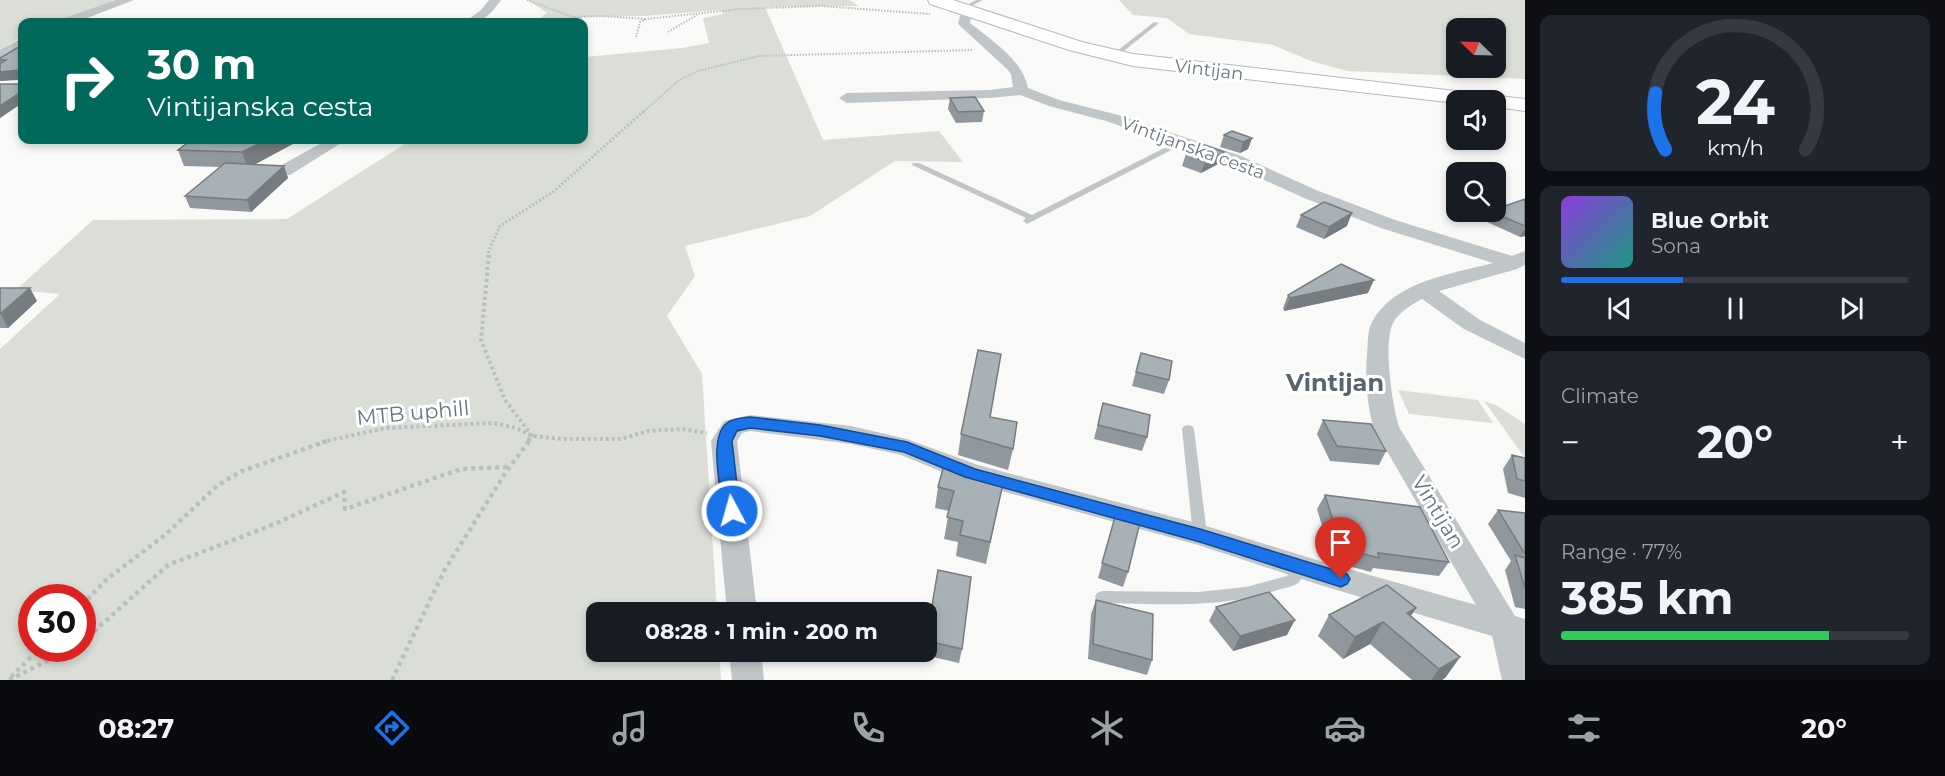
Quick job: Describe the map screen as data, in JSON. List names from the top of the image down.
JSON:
{
  "streets": {
    "main road": ["Vintijan"],
    "street": ["Vintijanska cesta"],
    "path": ["MTB uphill"]
  },
  "crossings": [
    ["Vintijan", "Vintijanska cesta"]
  ],
  "districts": ["Vintijan"],
  "north": "top left",
  "page": {
    "turn": ["30 m", "Vintijanska cesta"],
    "song": ["Blue Orbit", "Sona"],
    "tile": [
      "Climate",
      ["Range · 77%", "385 km"]
    ],
    "heat": ["−", "20°", "+"],
    "limit": "30",
    "trip": "08:28 · 1 min · 200 m",
    "tabs": ["08:27", "20°"],
    "gauge": ["24", "km/h"]
  }
}
